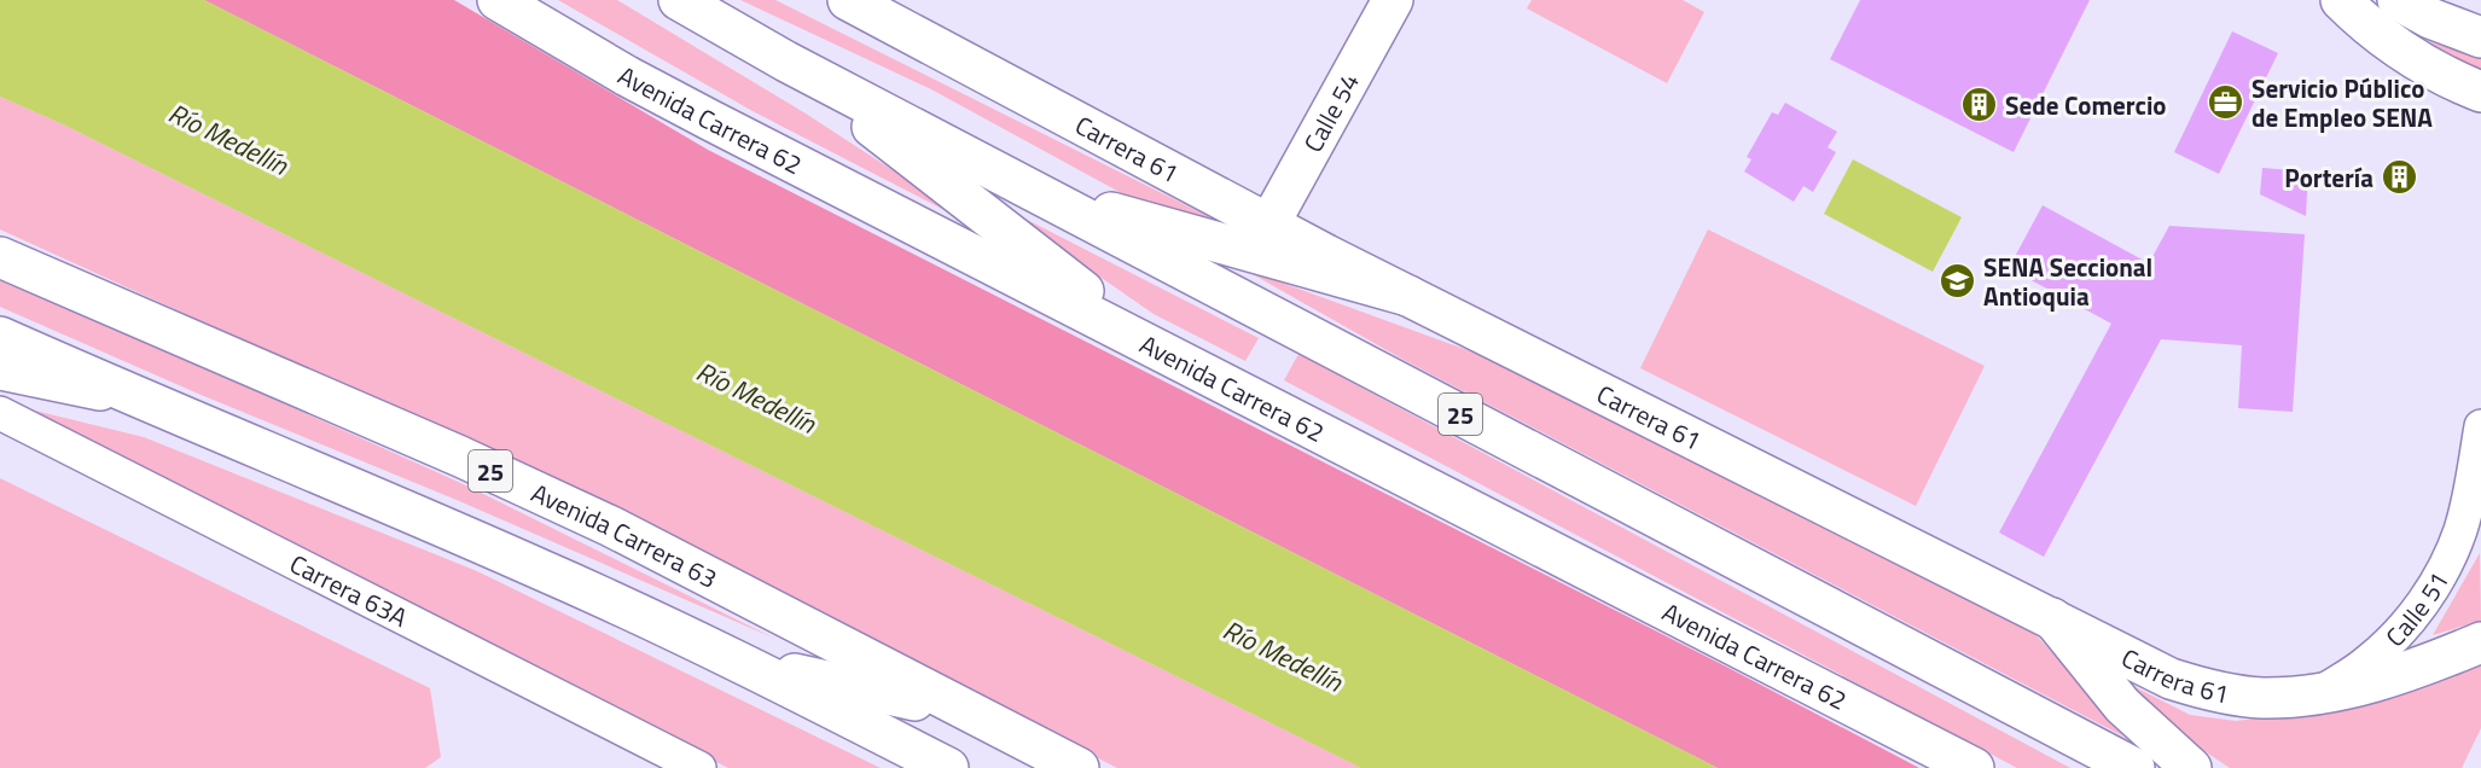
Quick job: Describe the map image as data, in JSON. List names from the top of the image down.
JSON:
{
  "streets": {
    "main road": [
      "Calle 54",
      "Avenida Carrera 62",
      "Carrera 61",
      "25",
      "Avenida Carrera 63"
    ],
    "street": ["Carrera 63A", "Calle 51"]
  },
  "crossings": [
    ["Calle 54", "Carrera 61"],
    ["Carrera 61", "Calle 51"]
  ],
  "water": ["Río Medellín"],
  "places": {
    "office": ["Servicio Público de Empleo SENA"],
    "building": ["Sede Comercio", "Portería"],
    "school or university": ["SENA Seccional Antioquia"]
  }
}
